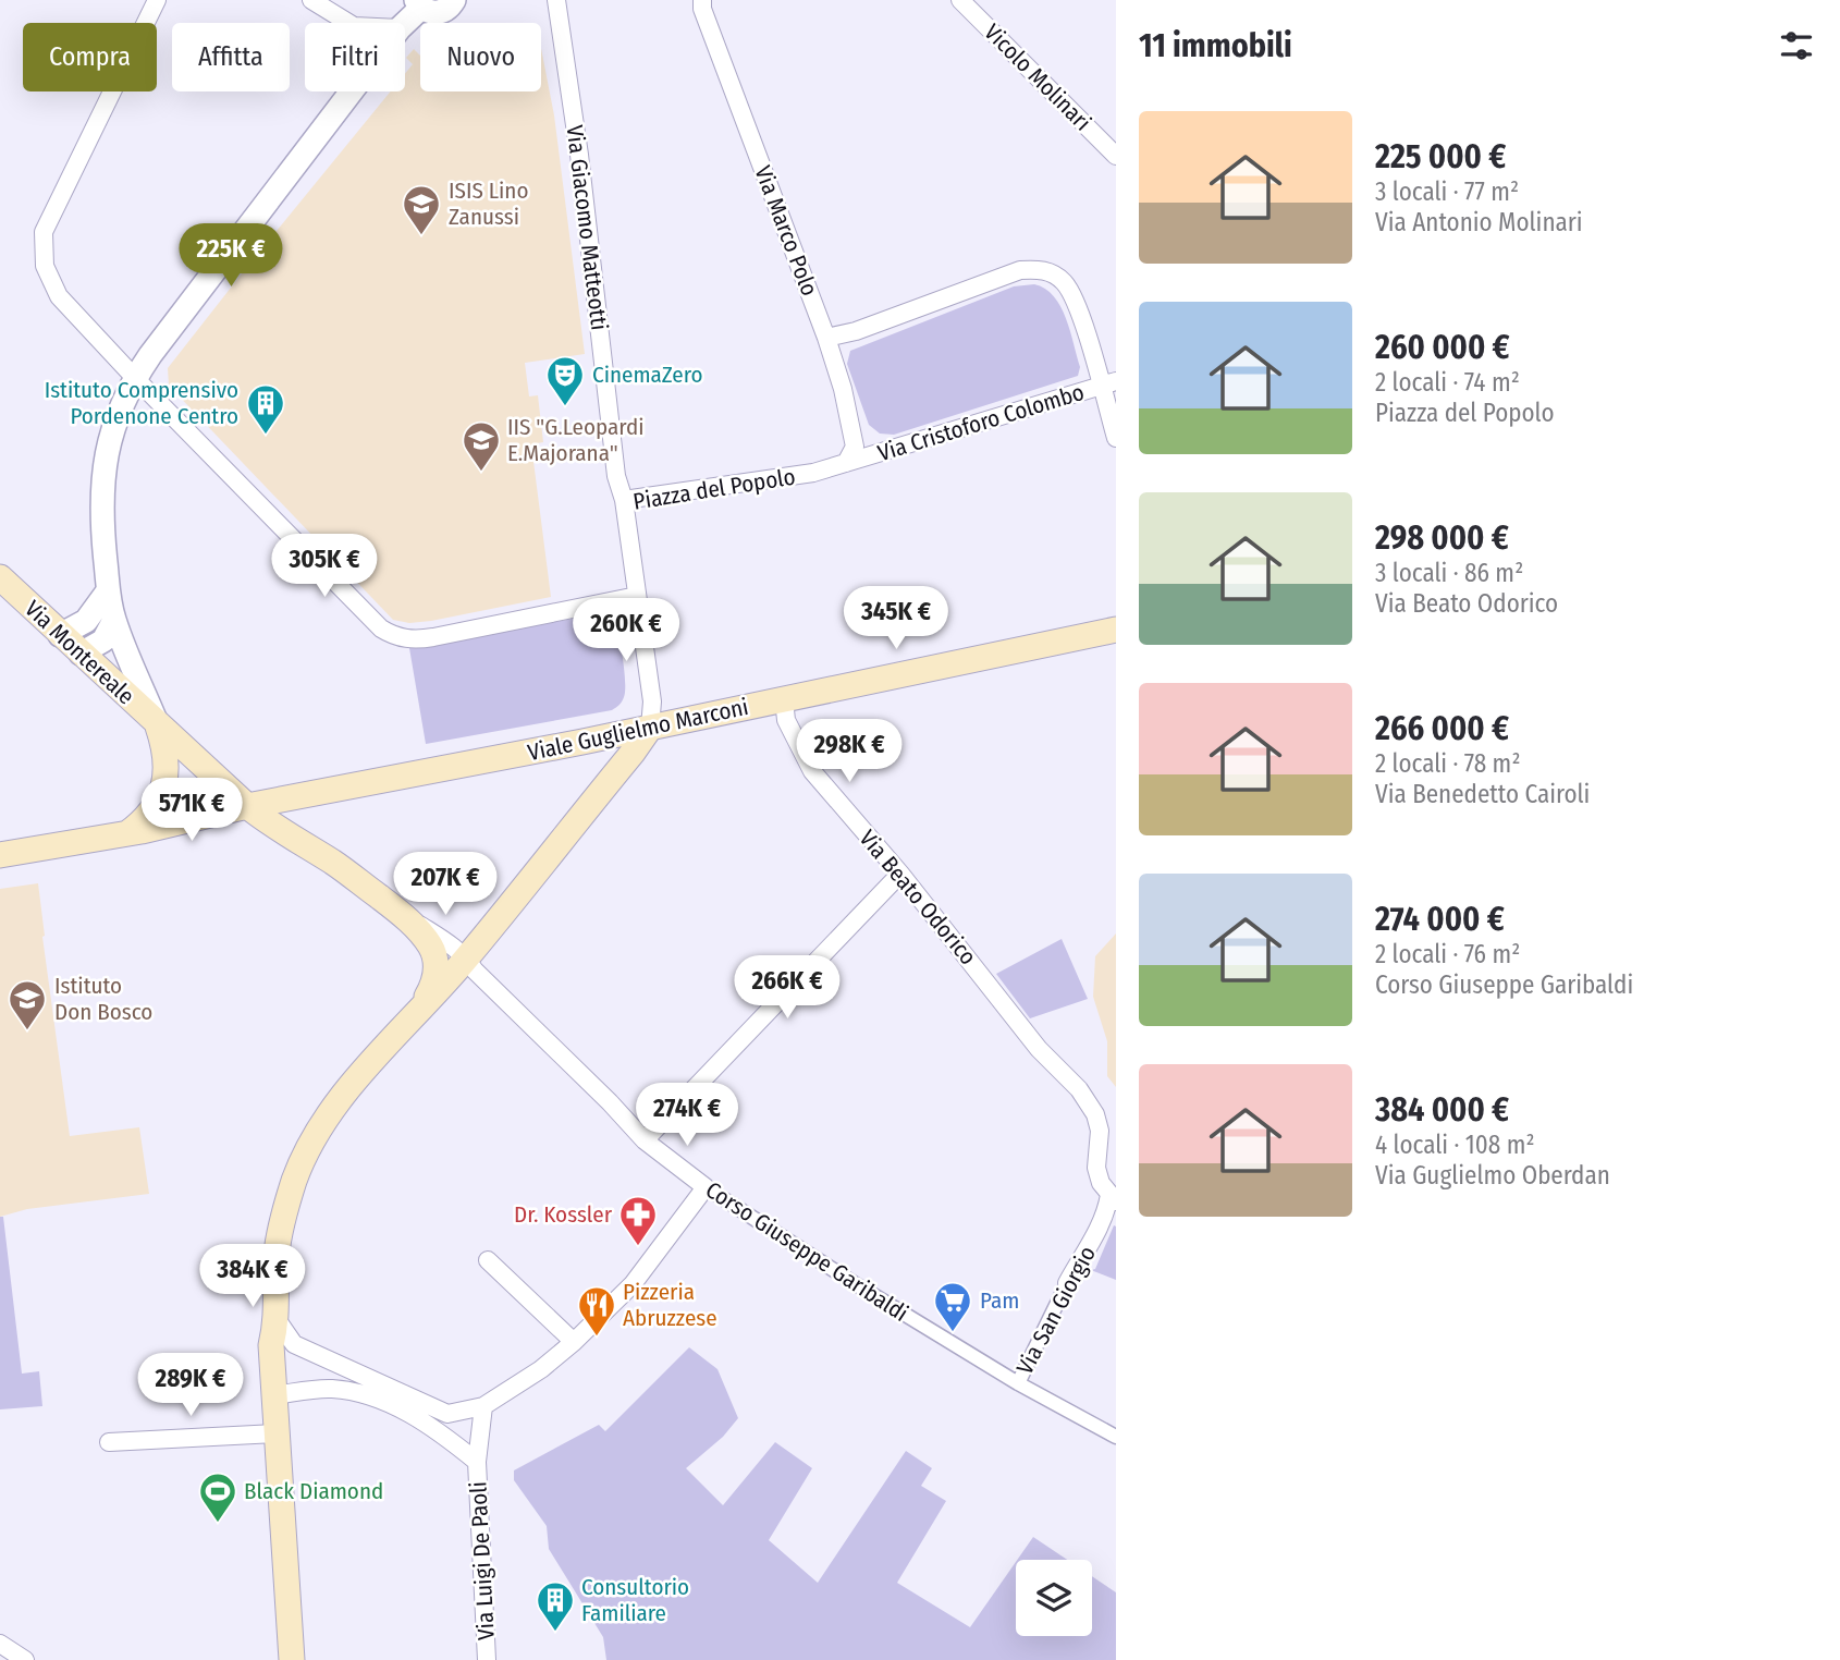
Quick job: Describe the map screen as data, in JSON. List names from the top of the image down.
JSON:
{
  "streets": {
    "main road": ["Via Montereale", "Viale Guglielmo Marconi"],
    "street": [
      "Vicolo Molinari",
      "Via Giacomo Matteotti",
      "Via Marco Polo",
      "Via Cristoforo Colombo",
      "Piazza del Popolo",
      "Via Beato Odorico",
      "Corso Giuseppe Garibaldi",
      "Via San Giorgio",
      "Via Luigi De Paoli"
    ]
  },
  "crossings": [
    ["Via Giacomo Matteotti", "Piazza del Popolo"],
    ["Via Marco Polo", "Via Cristoforo Colombo"],
    ["Via Marco Polo", "Piazza del Popolo"],
    ["Via Cristoforo Colombo", "Piazza del Popolo"],
    ["Piazza del Popolo", "Viale Guglielmo Marconi"],
    ["Via Montereale", "Viale Guglielmo Marconi"],
    ["Via Montereale", "Corso Giuseppe Garibaldi"],
    ["Viale Guglielmo Marconi", "Via Beato Odorico"],
    ["Via Beato Odorico", "Via San Giorgio"],
    ["Corso Giuseppe Garibaldi", "Via San Giorgio"]
  ],
  "places": {
    "school or university": ["ISIS Lino Zanussi", "IIS \"G.Leopardi E.Majorana\"", "Istituto Don Bosco"],
    "theatre": ["CinemaZero"],
    "building": ["Istituto Comprensivo Pordenone Centro", "Consultorio Familiare"],
    "pharmacy": ["Dr. Kossler"],
    "supermarket": ["Pam"],
    "restaurant": ["Pizzeria Abruzzese"],
    "sports": ["Black Diamond"]
  },
  "page": {
    "heading": "11 immobili",
    "chip": [
      "Compra",
      "Affitta",
      "Filtri",
      "Nuovo"
    ],
    "list": [
      {
        "name": "225 000 €",
        "note": "3 locali · 77 m² · Via Antonio Molinari"
      },
      {
        "name": "260 000 €",
        "note": "2 locali · 74 m² · Piazza del Popolo"
      },
      {
        "name": "298 000 €",
        "note": "3 locali · 86 m² · Via Beato Odorico"
      },
      {
        "name": "266 000 €",
        "note": "2 locali · 78 m² · Via Benedetto Cairoli"
      },
      {
        "name": "274 000 €",
        "note": "2 locali · 76 m² · Corso Giuseppe Garibaldi"
      },
      {
        "name": "384 000 €",
        "note": "4 locali · 108 m² · Via Guglielmo Oberdan"
      }
    ],
    "price": [
      "225K €",
      "305K €",
      "345K €",
      "260K €",
      "298K €",
      "571K €",
      "207K €",
      "266K €",
      "274K €",
      "384K €",
      "289K €"
    ]
  }
}
